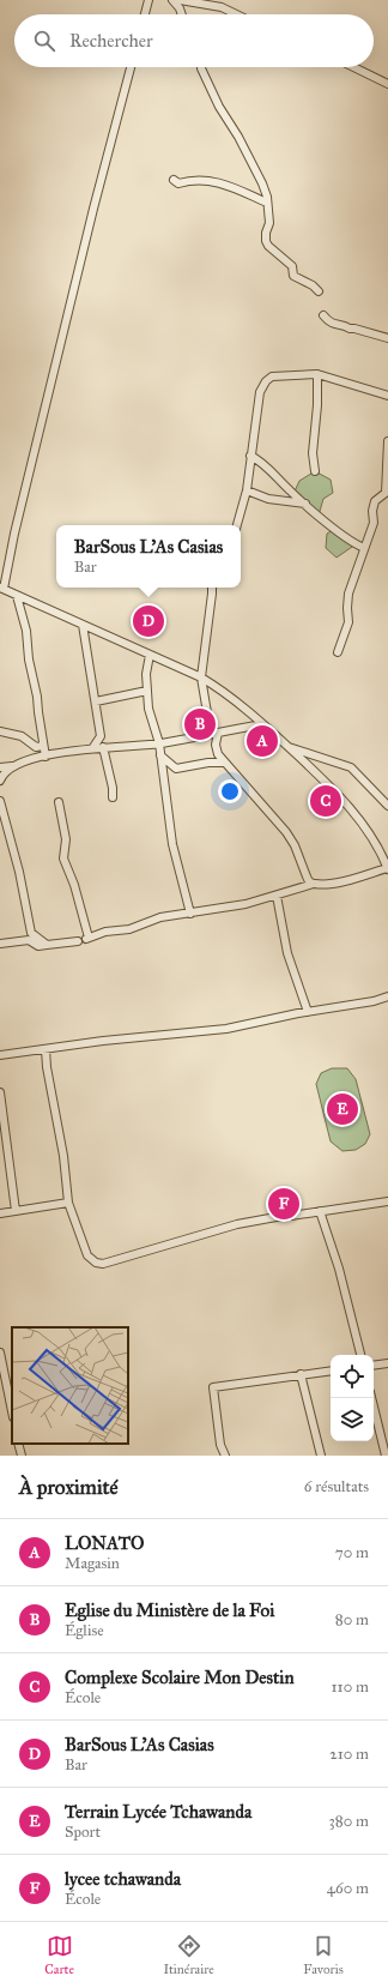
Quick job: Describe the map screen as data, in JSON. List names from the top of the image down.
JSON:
{
  "page": {
    "search": "Rechercher",
    "popup": ["BarSous L'As Casias", "Bar"],
    "pins": [
      "D",
      "B",
      "A",
      "C",
      "E",
      "F"
    ],
    "heading": ["À proximité", "6 résultats"],
    "list": [
      {
        "mark": "A",
        "name": "LONATO",
        "note": "Magasin",
        "value": "70 m"
      },
      {
        "mark": "B",
        "name": "Eglise du Ministère de la Foi",
        "note": "Église",
        "value": "80 m"
      },
      {
        "mark": "C",
        "name": "Complexe Scolaire Mon Destin",
        "note": "École",
        "value": "110 m"
      },
      {
        "mark": "D",
        "name": "BarSous L'As Casias",
        "note": "Bar",
        "value": "210 m"
      },
      {
        "mark": "E",
        "name": "Terrain Lycée Tchawanda",
        "note": "Sport",
        "value": "380 m"
      },
      {
        "mark": "F",
        "name": "lycee tchawanda",
        "note": "École",
        "value": "460 m"
      }
    ],
    "nav": ["Carte", "Itinéraire", "Favoris"]
  }
}
